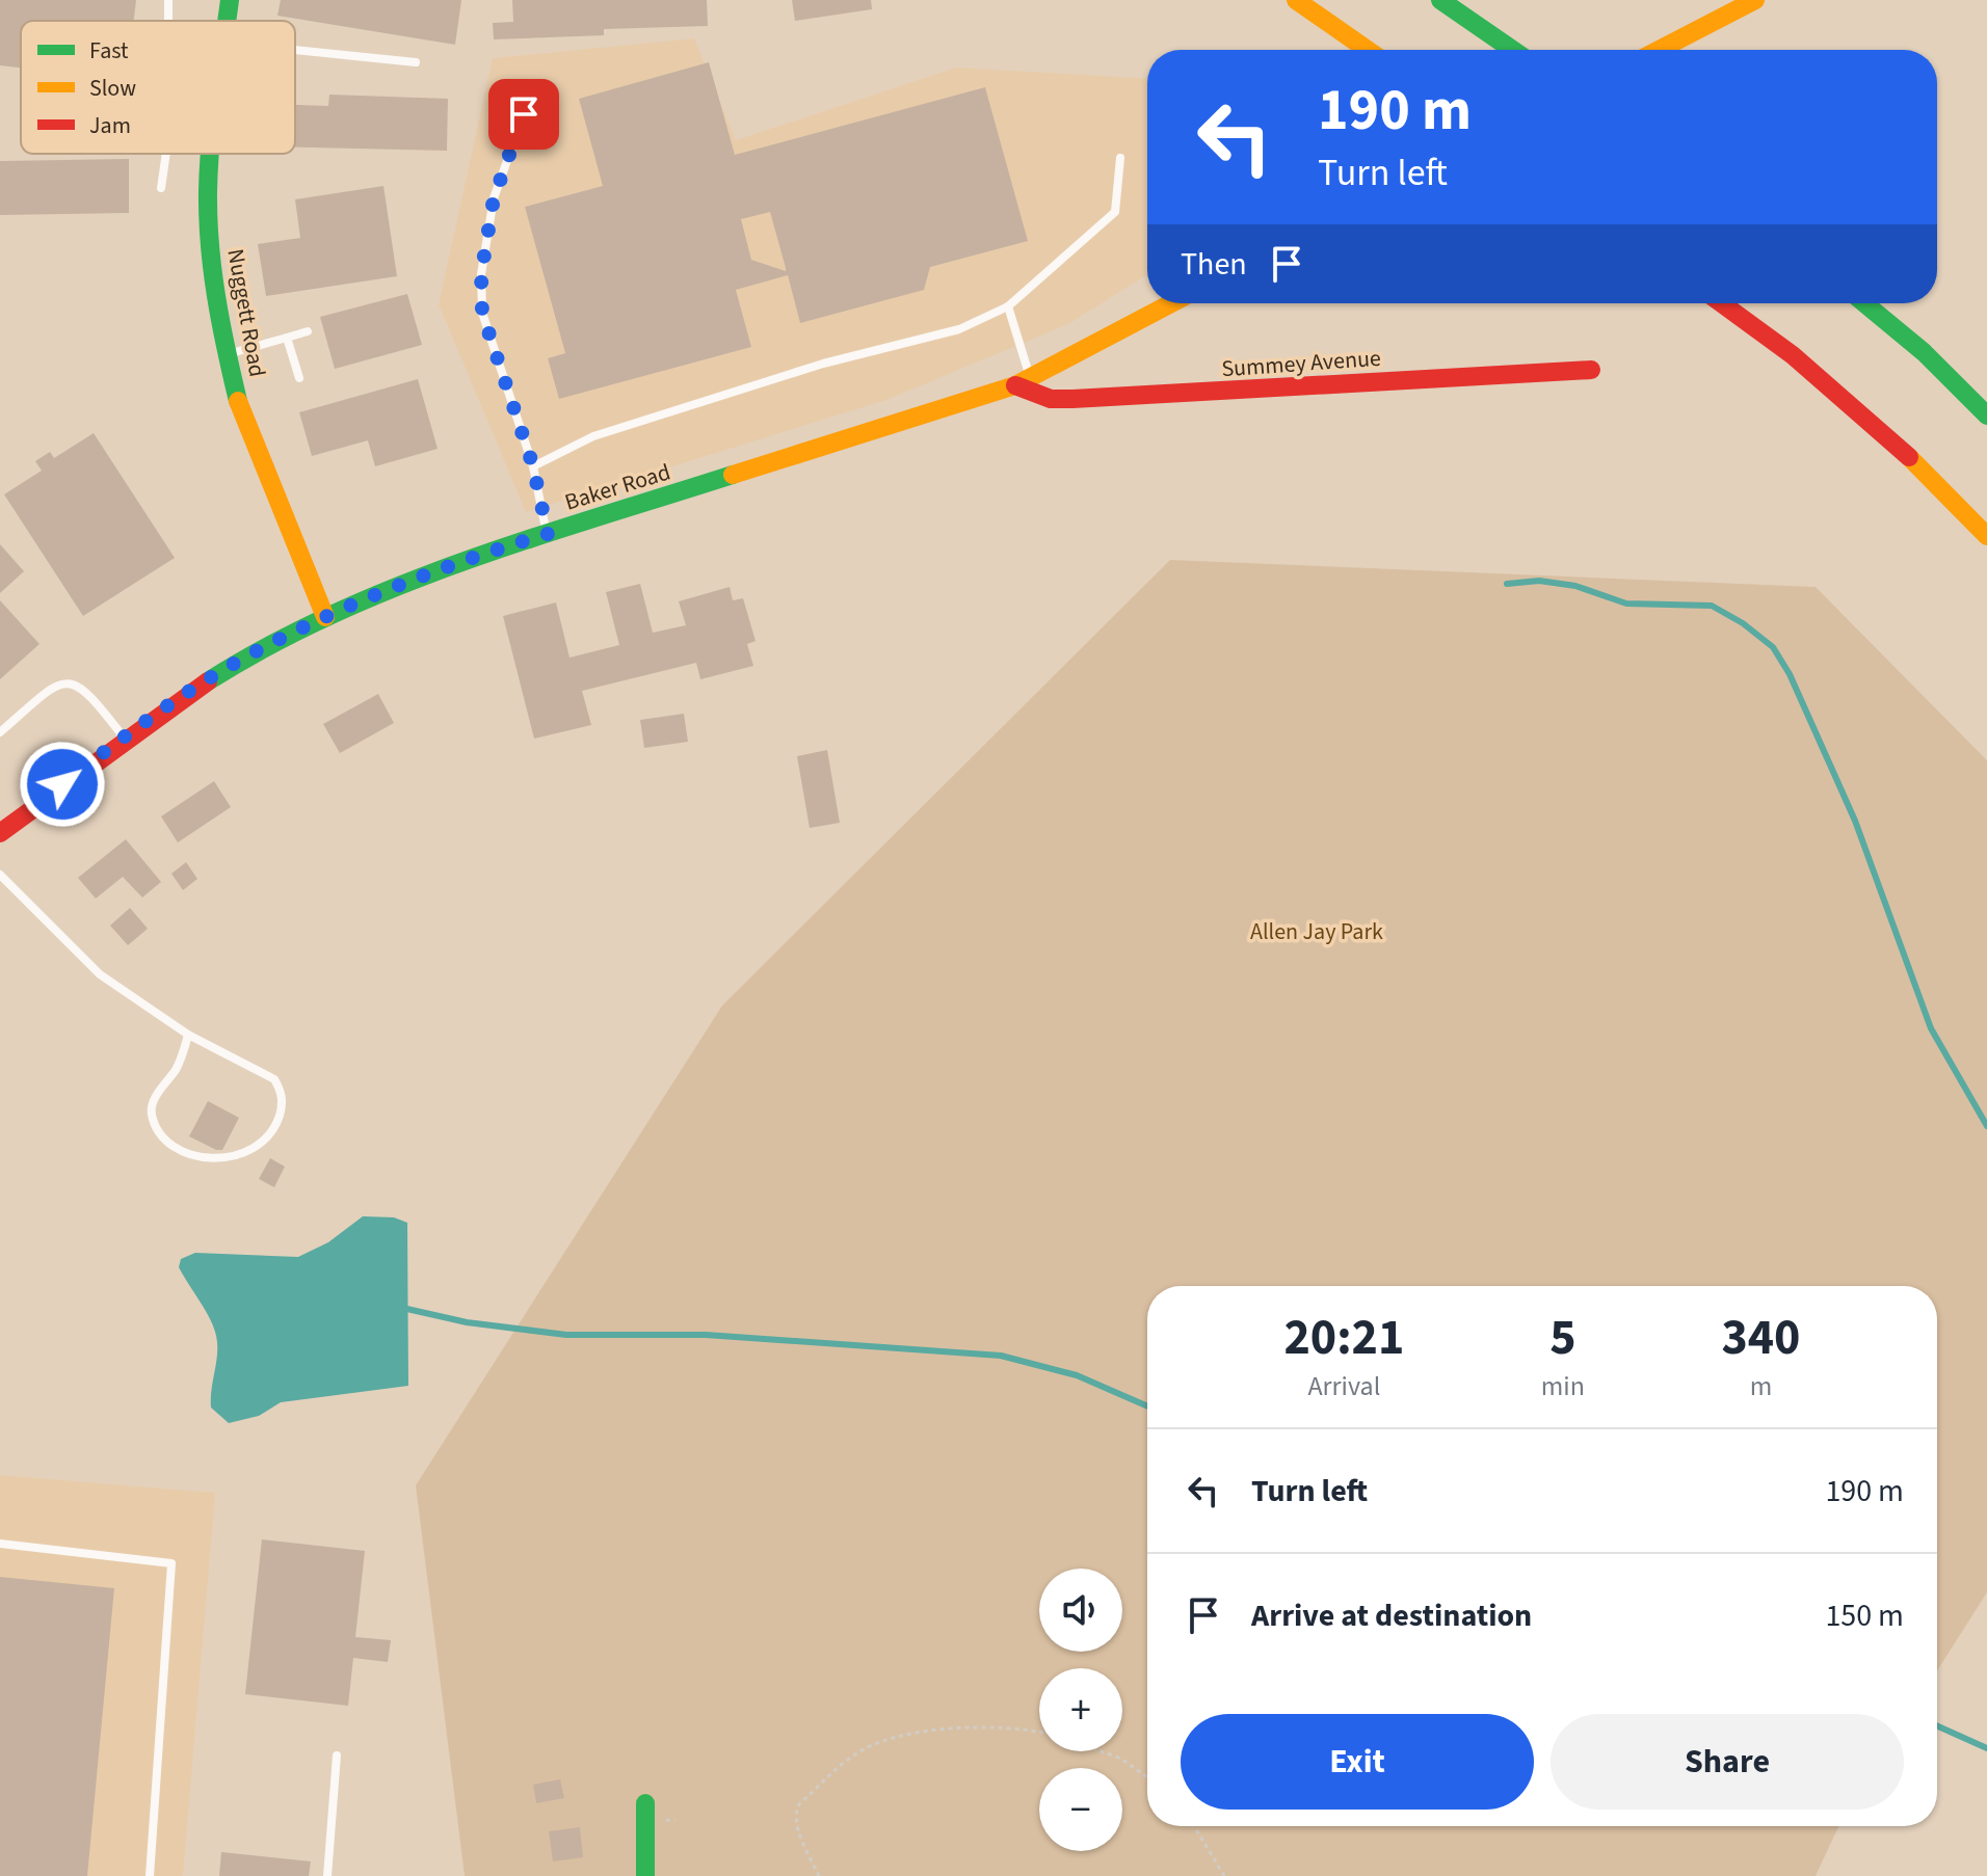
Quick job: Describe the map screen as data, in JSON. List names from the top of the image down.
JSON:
{
  "streets": {
    "main road": ["Nuggett Road", "Summey Avenue", "Baker Road"]
  },
  "crossings": [
    ["Nuggett Road", "Baker Road"],
    ["Summey Avenue", "Baker Road"]
  ],
  "parks": ["Allen Jay Park"],
  "legend": ["Fast", "Slow", "Jam"],
  "page": {
    "turn": ["190 m", "Turn left"],
    "then": "Then",
    "eta": [
      "20:21",
      "Arrival",
      "5",
      "min",
      "340",
      "m"
    ],
    "list": [
      {
        "name": "Turn left",
        "value": "190 m"
      },
      {
        "name": "Arrive at destination",
        "value": "150 m"
      }
    ],
    "map_buttons": ["+", "−"],
    "buttons": ["Exit", "Share"]
  }
}
